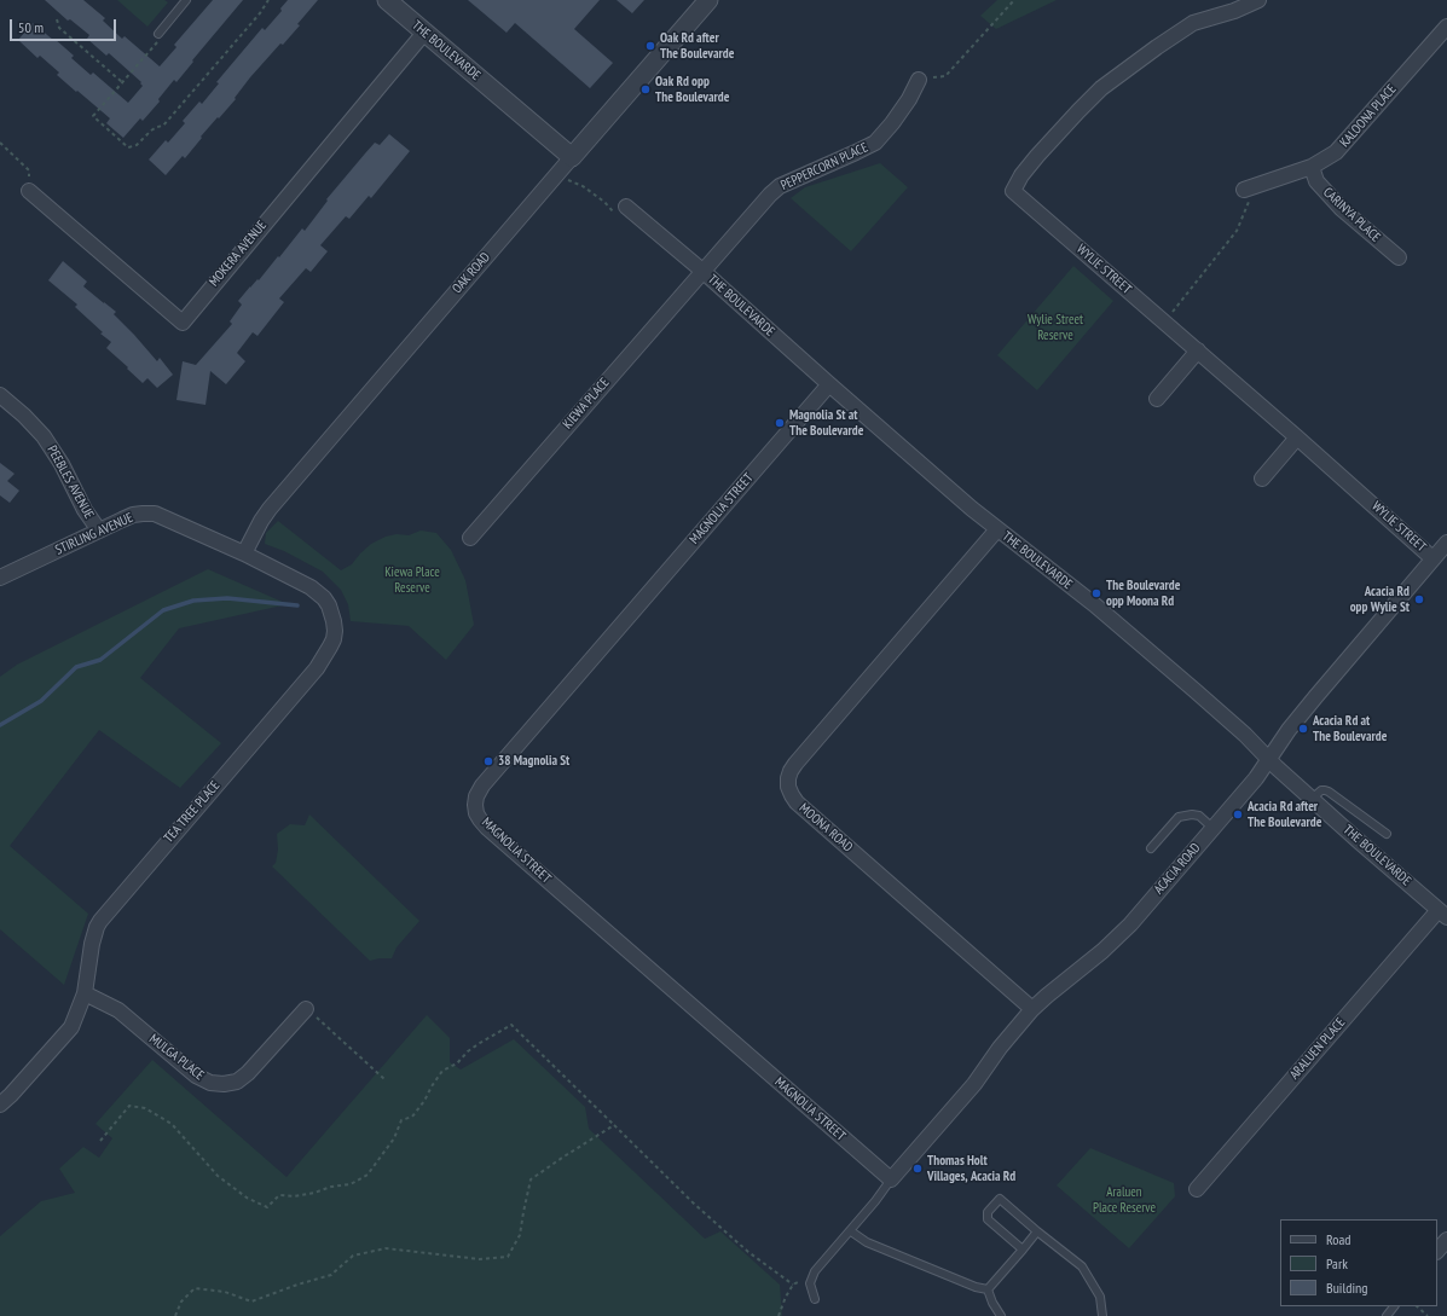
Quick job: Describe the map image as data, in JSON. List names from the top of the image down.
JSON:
{
  "streets": {
    "street": [
      "THE BOULEVARDE",
      "KALOONA PLACE",
      "PEPPERCORN PLACE",
      "CARINYA PLACE",
      "MOKERA AVENUE",
      "WYLIE STREET",
      "OAK ROAD",
      "KIEWA PLACE",
      "PEEBLES AVENUE",
      "MAGNOLIA STREET",
      "STIRLING AVENUE",
      "TEA TREE PLACE",
      "MOONA ROAD",
      "ACACIA ROAD",
      "ARALUEN PLACE",
      "MULGA PLACE"
    ]
  },
  "crossings": [
    ["THE BOULEVARDE", "PEPPERCORN PLACE"],
    ["THE BOULEVARDE", "MOKERA AVENUE"],
    ["THE BOULEVARDE", "OAK ROAD"],
    ["THE BOULEVARDE", "KIEWA PLACE"],
    ["THE BOULEVARDE", "MAGNOLIA STREET"],
    ["THE BOULEVARDE", "MOONA ROAD"],
    ["THE BOULEVARDE", "ACACIA ROAD"],
    ["THE BOULEVARDE", "ARALUEN PLACE"],
    ["KALOONA PLACE", "CARINYA PLACE"],
    ["PEPPERCORN PLACE", "KIEWA PLACE"],
    ["WYLIE STREET", "ACACIA ROAD"],
    ["OAK ROAD", "STIRLING AVENUE"],
    ["OAK ROAD", "TEA TREE PLACE"],
    ["PEEBLES AVENUE", "STIRLING AVENUE"],
    ["MAGNOLIA STREET", "ACACIA ROAD"],
    ["STIRLING AVENUE", "TEA TREE PLACE"],
    ["TEA TREE PLACE", "MULGA PLACE"],
    ["MOONA ROAD", "ACACIA ROAD"]
  ],
  "parks": ["Wylie Street Reserve", "Kiewa Place Reserve", "Araluen Place Reserve"],
  "places": [
    "Oak Rd after The Boulevarde",
    "Oak Rd opp The Boulevarde",
    "Magnolia St at The Boulevarde",
    "The Boulevarde opp Moona Rd",
    "Acacia Rd opp Wylie St",
    "Acacia Rd at The Boulevarde",
    "38 Magnolia St",
    "Acacia Rd after The Boulevarde",
    "Thomas Holt Villages, Acacia Rd"
  ],
  "legend": ["Road", "Park", "Building"],
  "scale_bar": "50 m"
}
